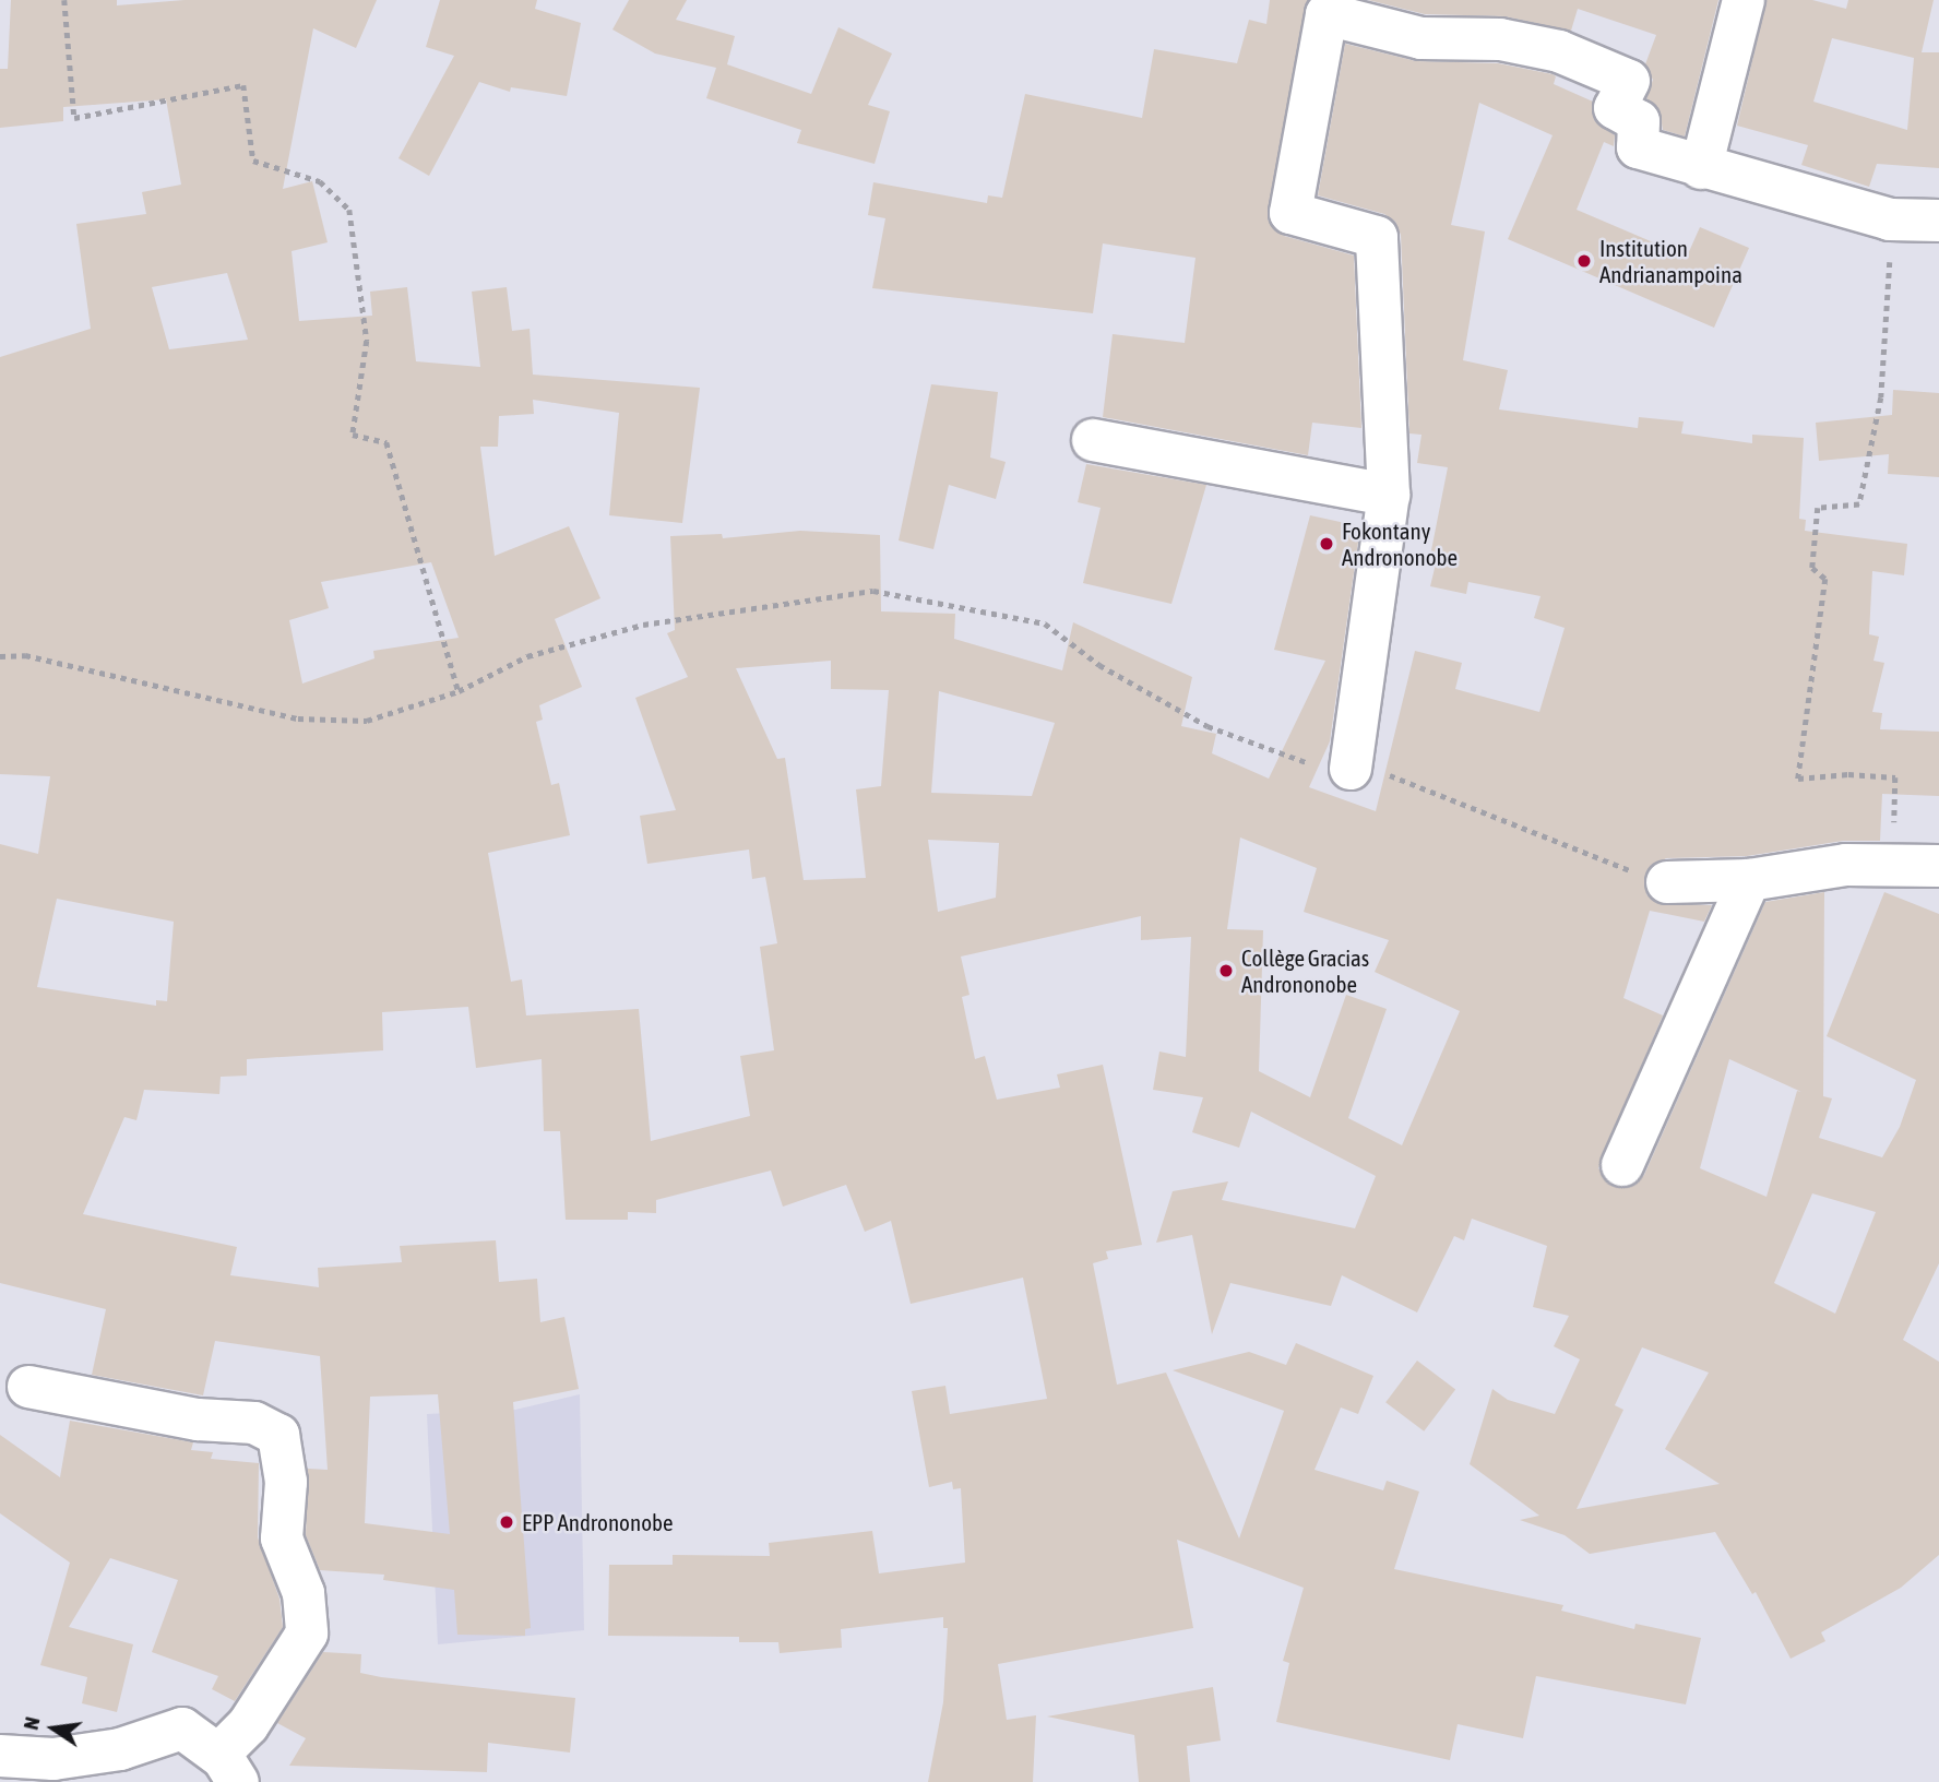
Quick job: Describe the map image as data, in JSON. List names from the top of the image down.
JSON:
{
  "places": [
    "Institution Andrianampoina",
    "Fokontany Andrononobe",
    "Collège Gracias Andrononobe",
    "EPP Andrononobe"
  ],
  "north": "left"
}
